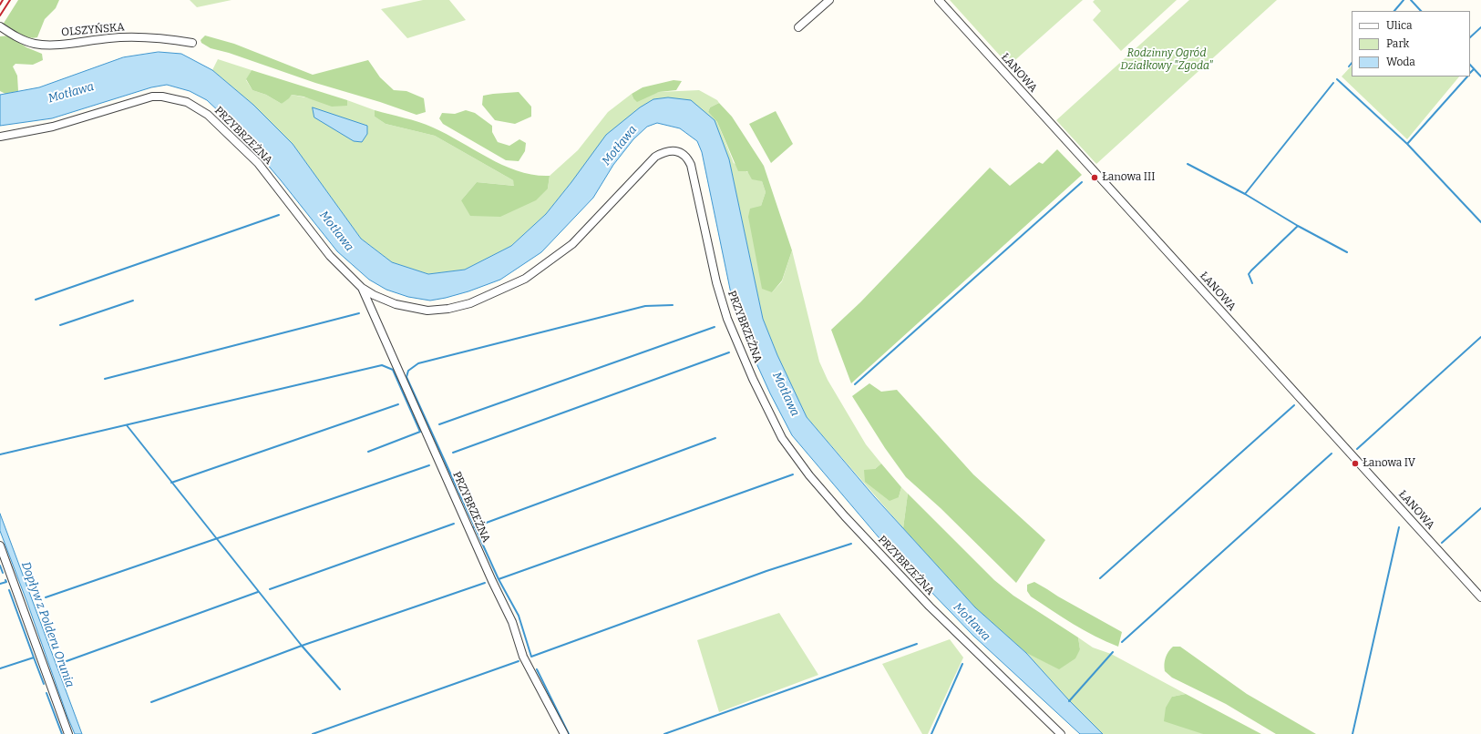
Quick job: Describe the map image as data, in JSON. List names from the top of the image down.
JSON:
{
  "streets": {
    "street": ["OLSZYŃSKA", "ŁANOWA", "PRZYBRZEŻNA"]
  },
  "water": ["Motława", "Dopływ z Polderu Orunia"],
  "parks": ["Rodzinny Ogród Działkowy \"Zgoda\""],
  "places": ["Łanowa III", "Łanowa IV"],
  "legend": ["Ulica", "Park", "Woda"]
}
